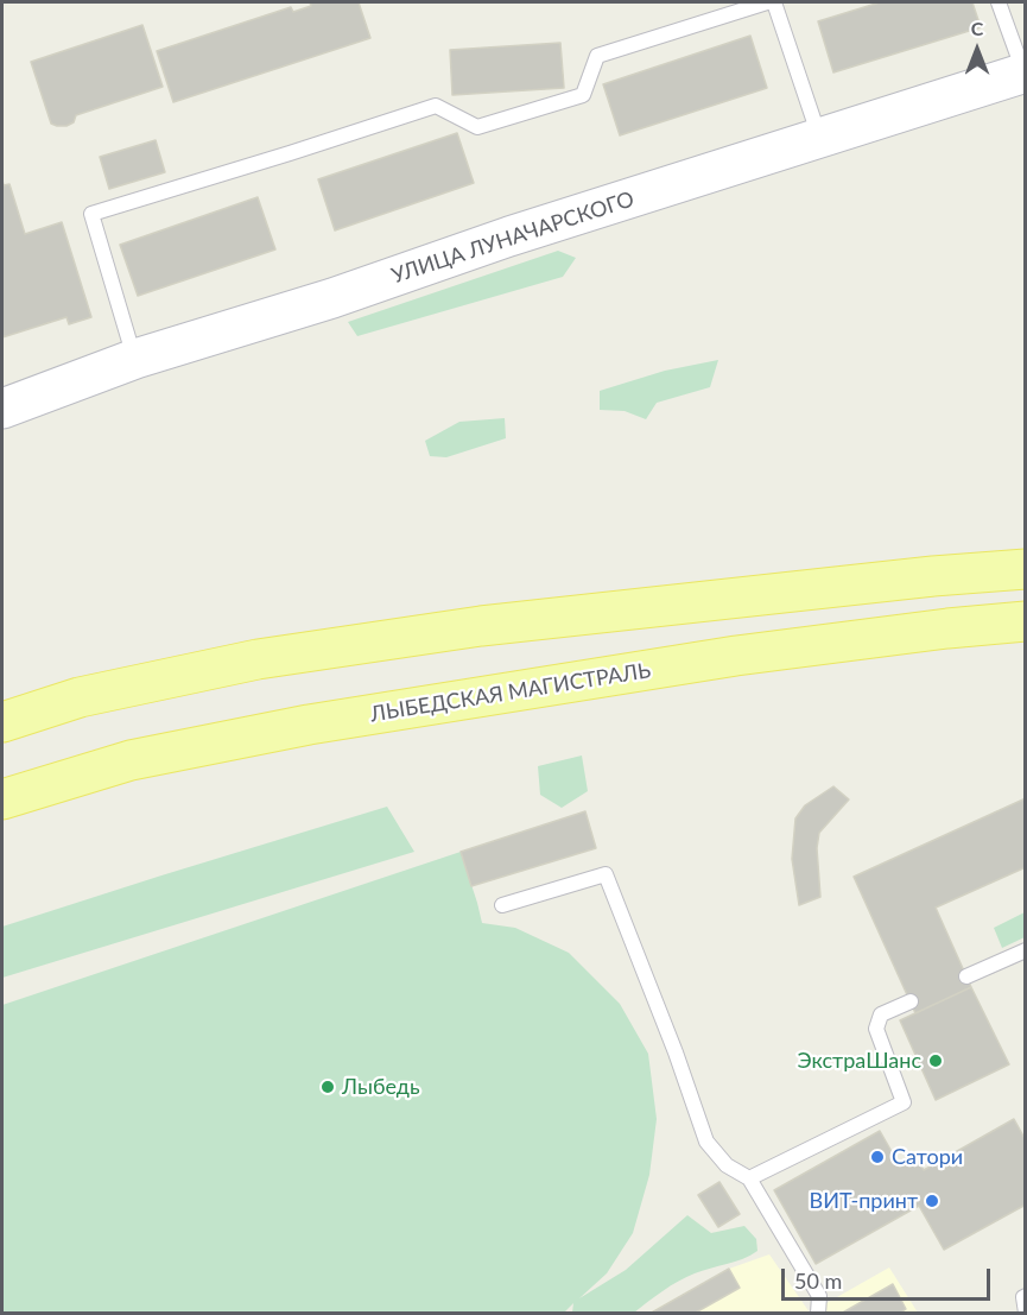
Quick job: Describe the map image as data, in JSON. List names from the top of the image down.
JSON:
{
  "streets": {
    "main road": ["УЛИЦА ЛУНАЧАРСКОГО", "ЛЫБЕДСКАЯ МАГИСТРАЛЬ"]
  },
  "places": [
    "ЭкстраШанс",
    "Лыбедь",
    "Сатори",
    "ВИТ-принт"
  ],
  "scale_bar": "50 m",
  "north": "top"
}
